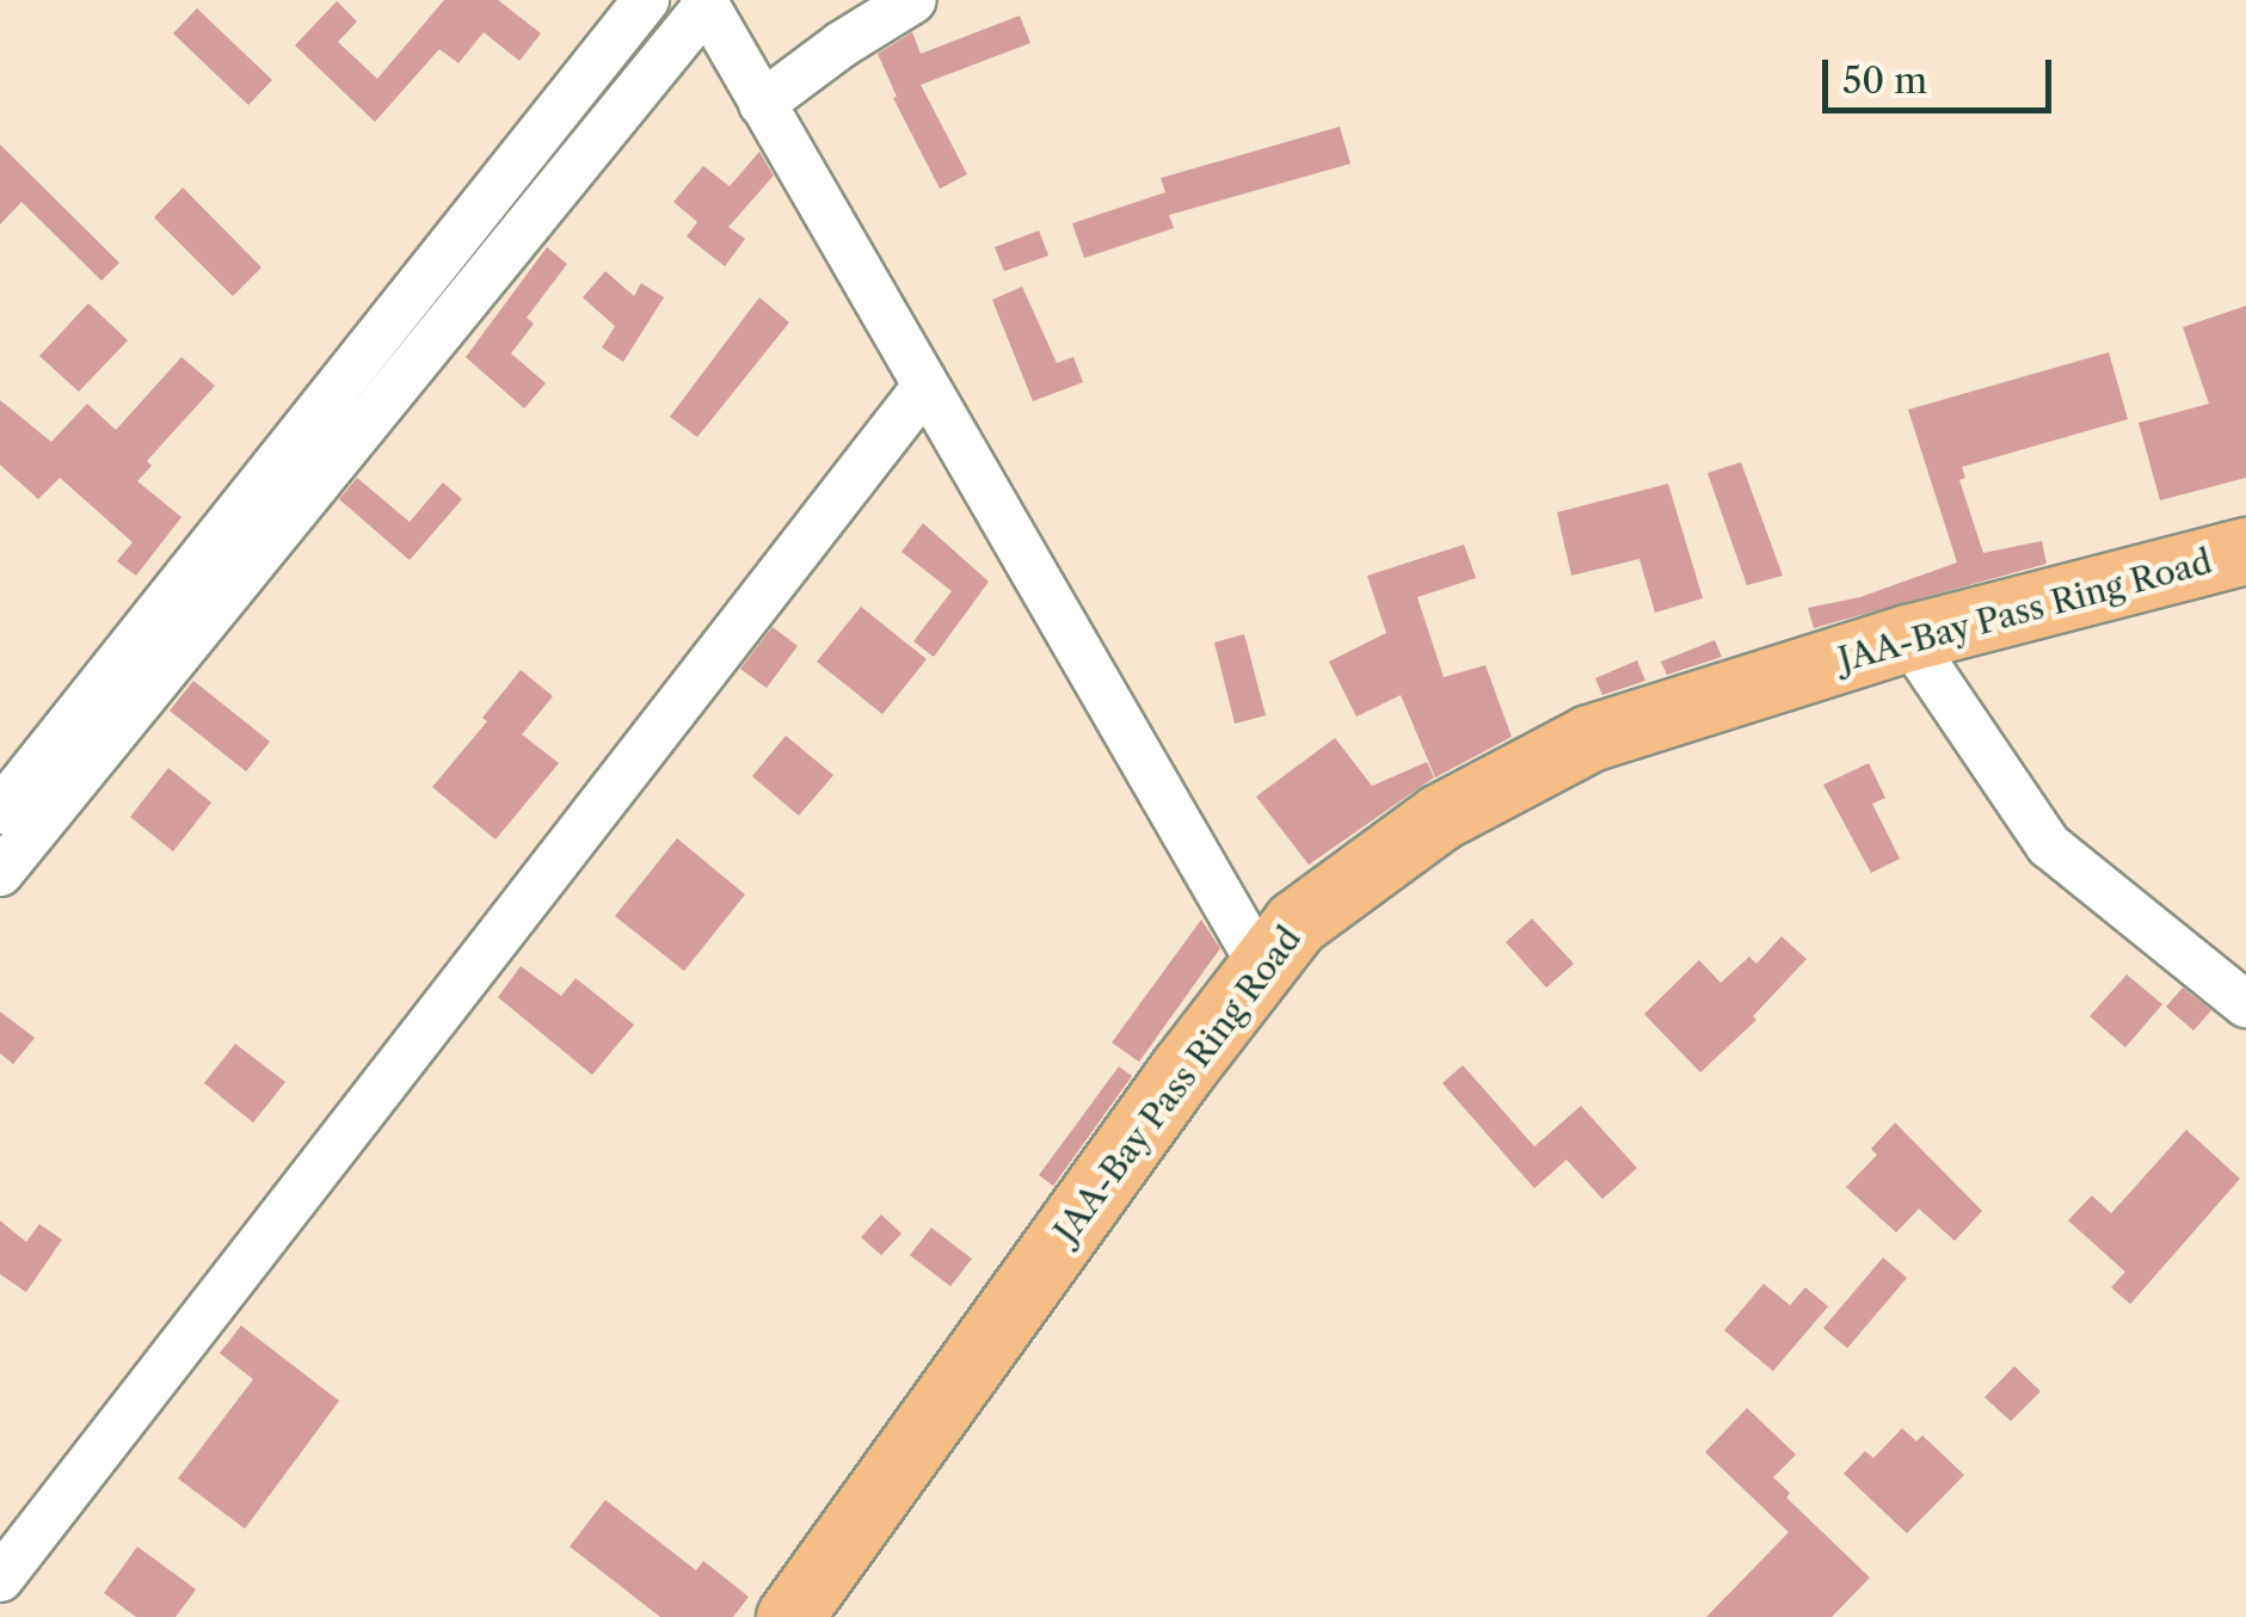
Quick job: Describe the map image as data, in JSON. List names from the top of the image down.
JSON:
{
  "streets": {
    "highway": ["JAA-Bay Pass Ring Road"]
  },
  "scale_bar": "50 m"
}
